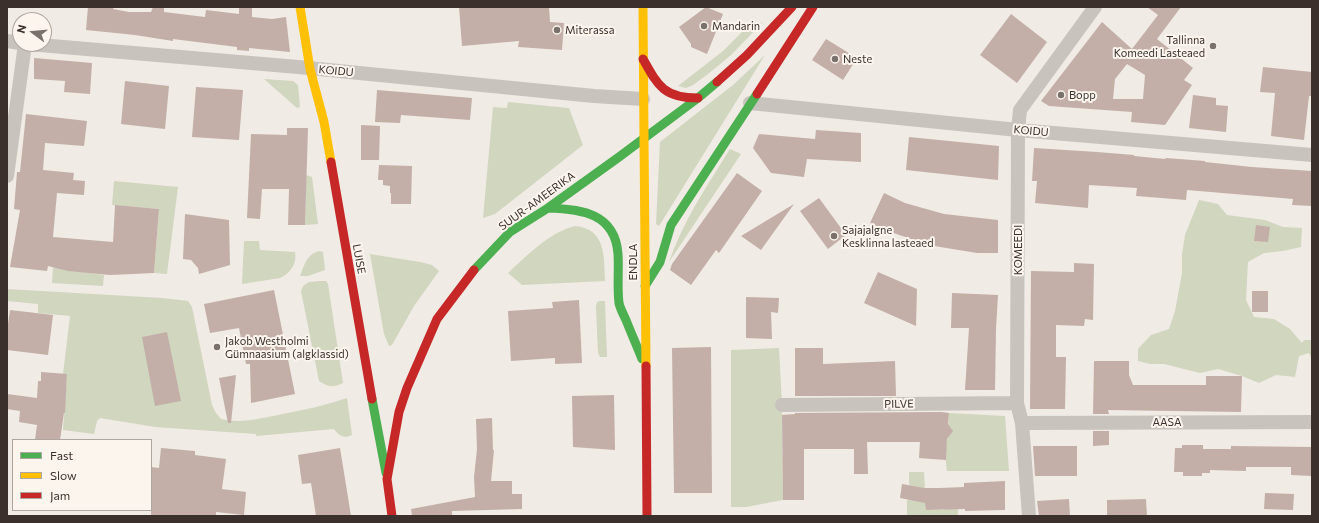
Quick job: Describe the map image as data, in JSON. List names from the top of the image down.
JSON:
{
  "streets": {
    "main road": ["SUUR-AMEERIKA", "LUISE", "ENDLA"],
    "street": [
      "KOIDU",
      "KOMEEDI",
      "PILVE",
      "AASA"
    ]
  },
  "crossings": [
    ["KOIDU", "KOMEEDI"],
    ["KOIDU", "LUISE"],
    ["KOIDU", "ENDLA"],
    ["SUUR-AMEERIKA", "LUISE"],
    ["SUUR-AMEERIKA", "ENDLA"],
    ["KOMEEDI", "PILVE"],
    ["KOMEEDI", "AASA"]
  ],
  "places": [
    "Mandarin",
    "Miterassa",
    "Tallinna Komeedi Lasteaed",
    "Neste",
    "Bopp",
    "Sajajalgne Kesklinna lasteaed",
    "Jakob Westholmi Gümnaasium (algklassid)"
  ],
  "legend": ["Fast", "Slow", "Jam"],
  "north": "left"
}
